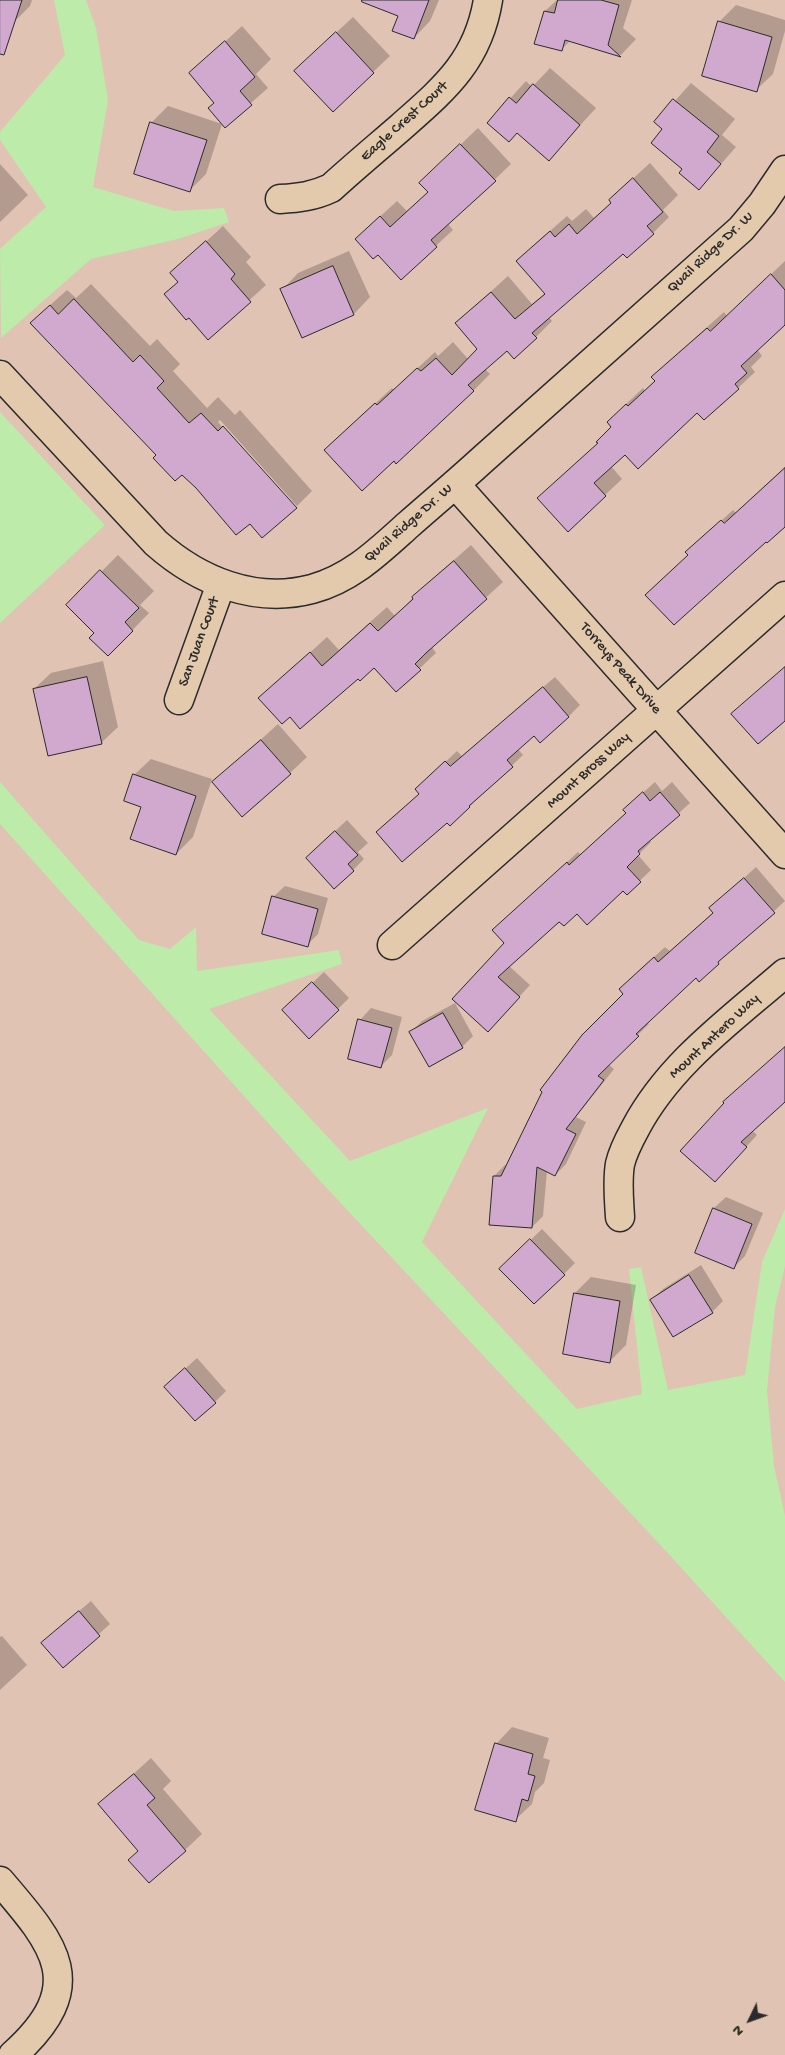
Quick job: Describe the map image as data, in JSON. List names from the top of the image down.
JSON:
{
  "streets": {
    "street": [
      "Eagle Crest Court",
      "Quail Ridge Dr. W",
      "San Juan Court",
      "Torreys Peak Drive",
      "Mount Bross Way",
      "Mount Antero Way"
    ]
  },
  "crossings": [
    ["Quail Ridge Dr. W", "San Juan Court"],
    ["Quail Ridge Dr. W", "Torreys Peak Drive"],
    ["Torreys Peak Drive", "Mount Bross Way"]
  ],
  "north": "bottom left"
}
